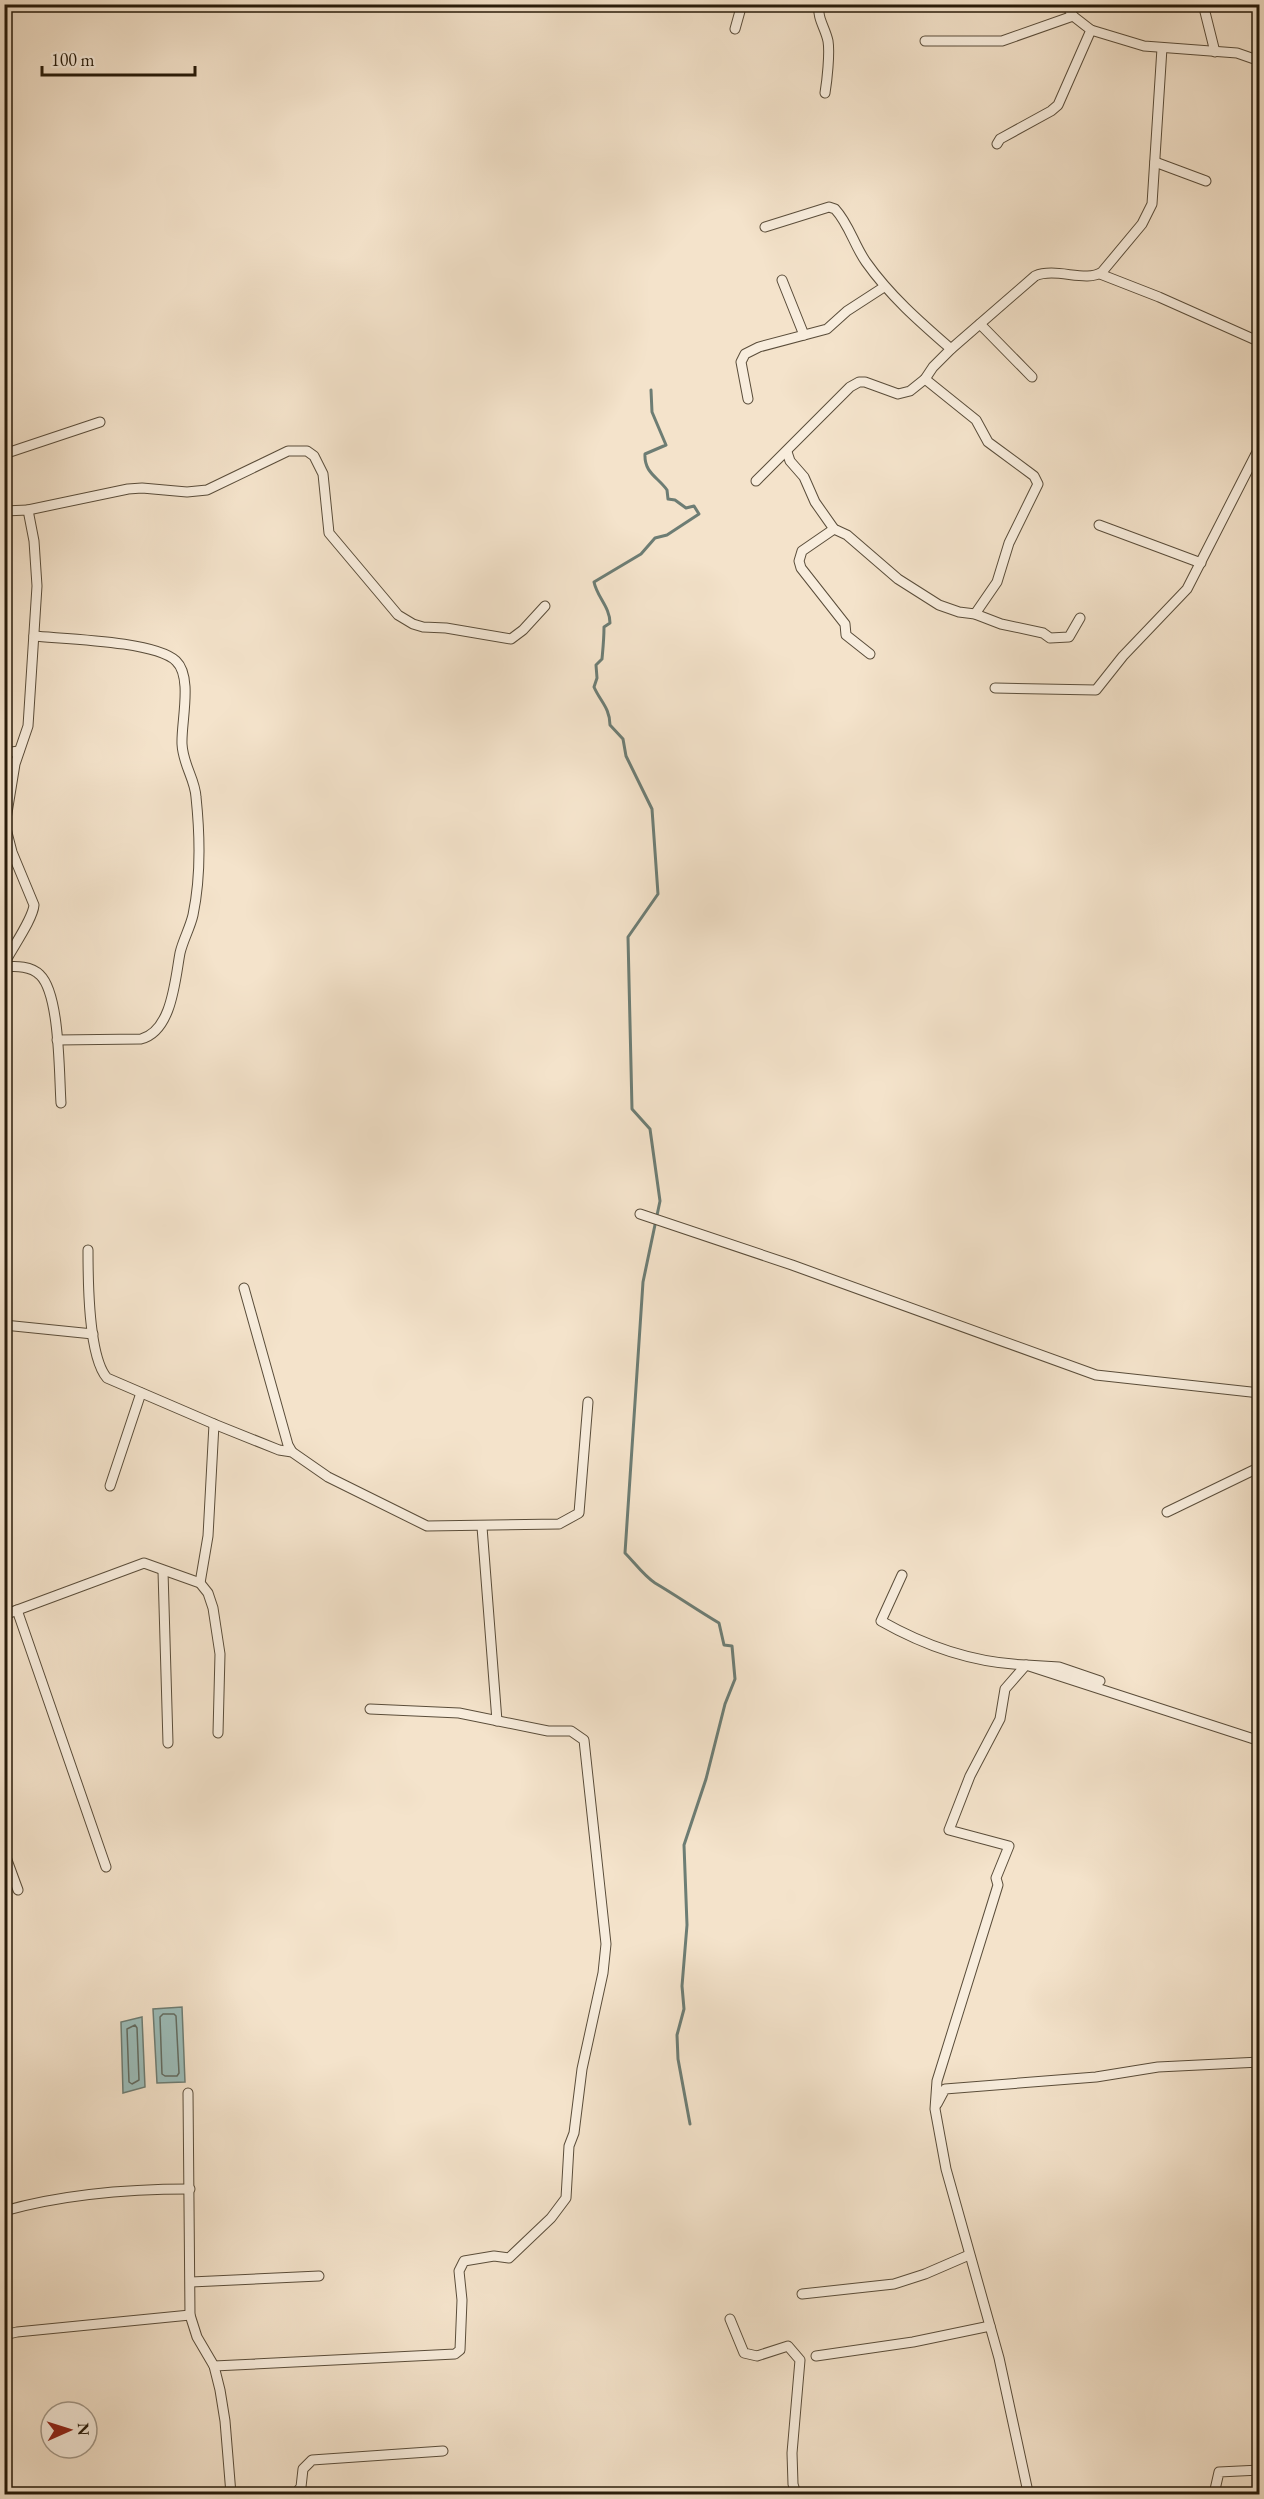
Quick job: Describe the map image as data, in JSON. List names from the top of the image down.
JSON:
{
  "scale_bar": "100 m",
  "north": "right"
}
